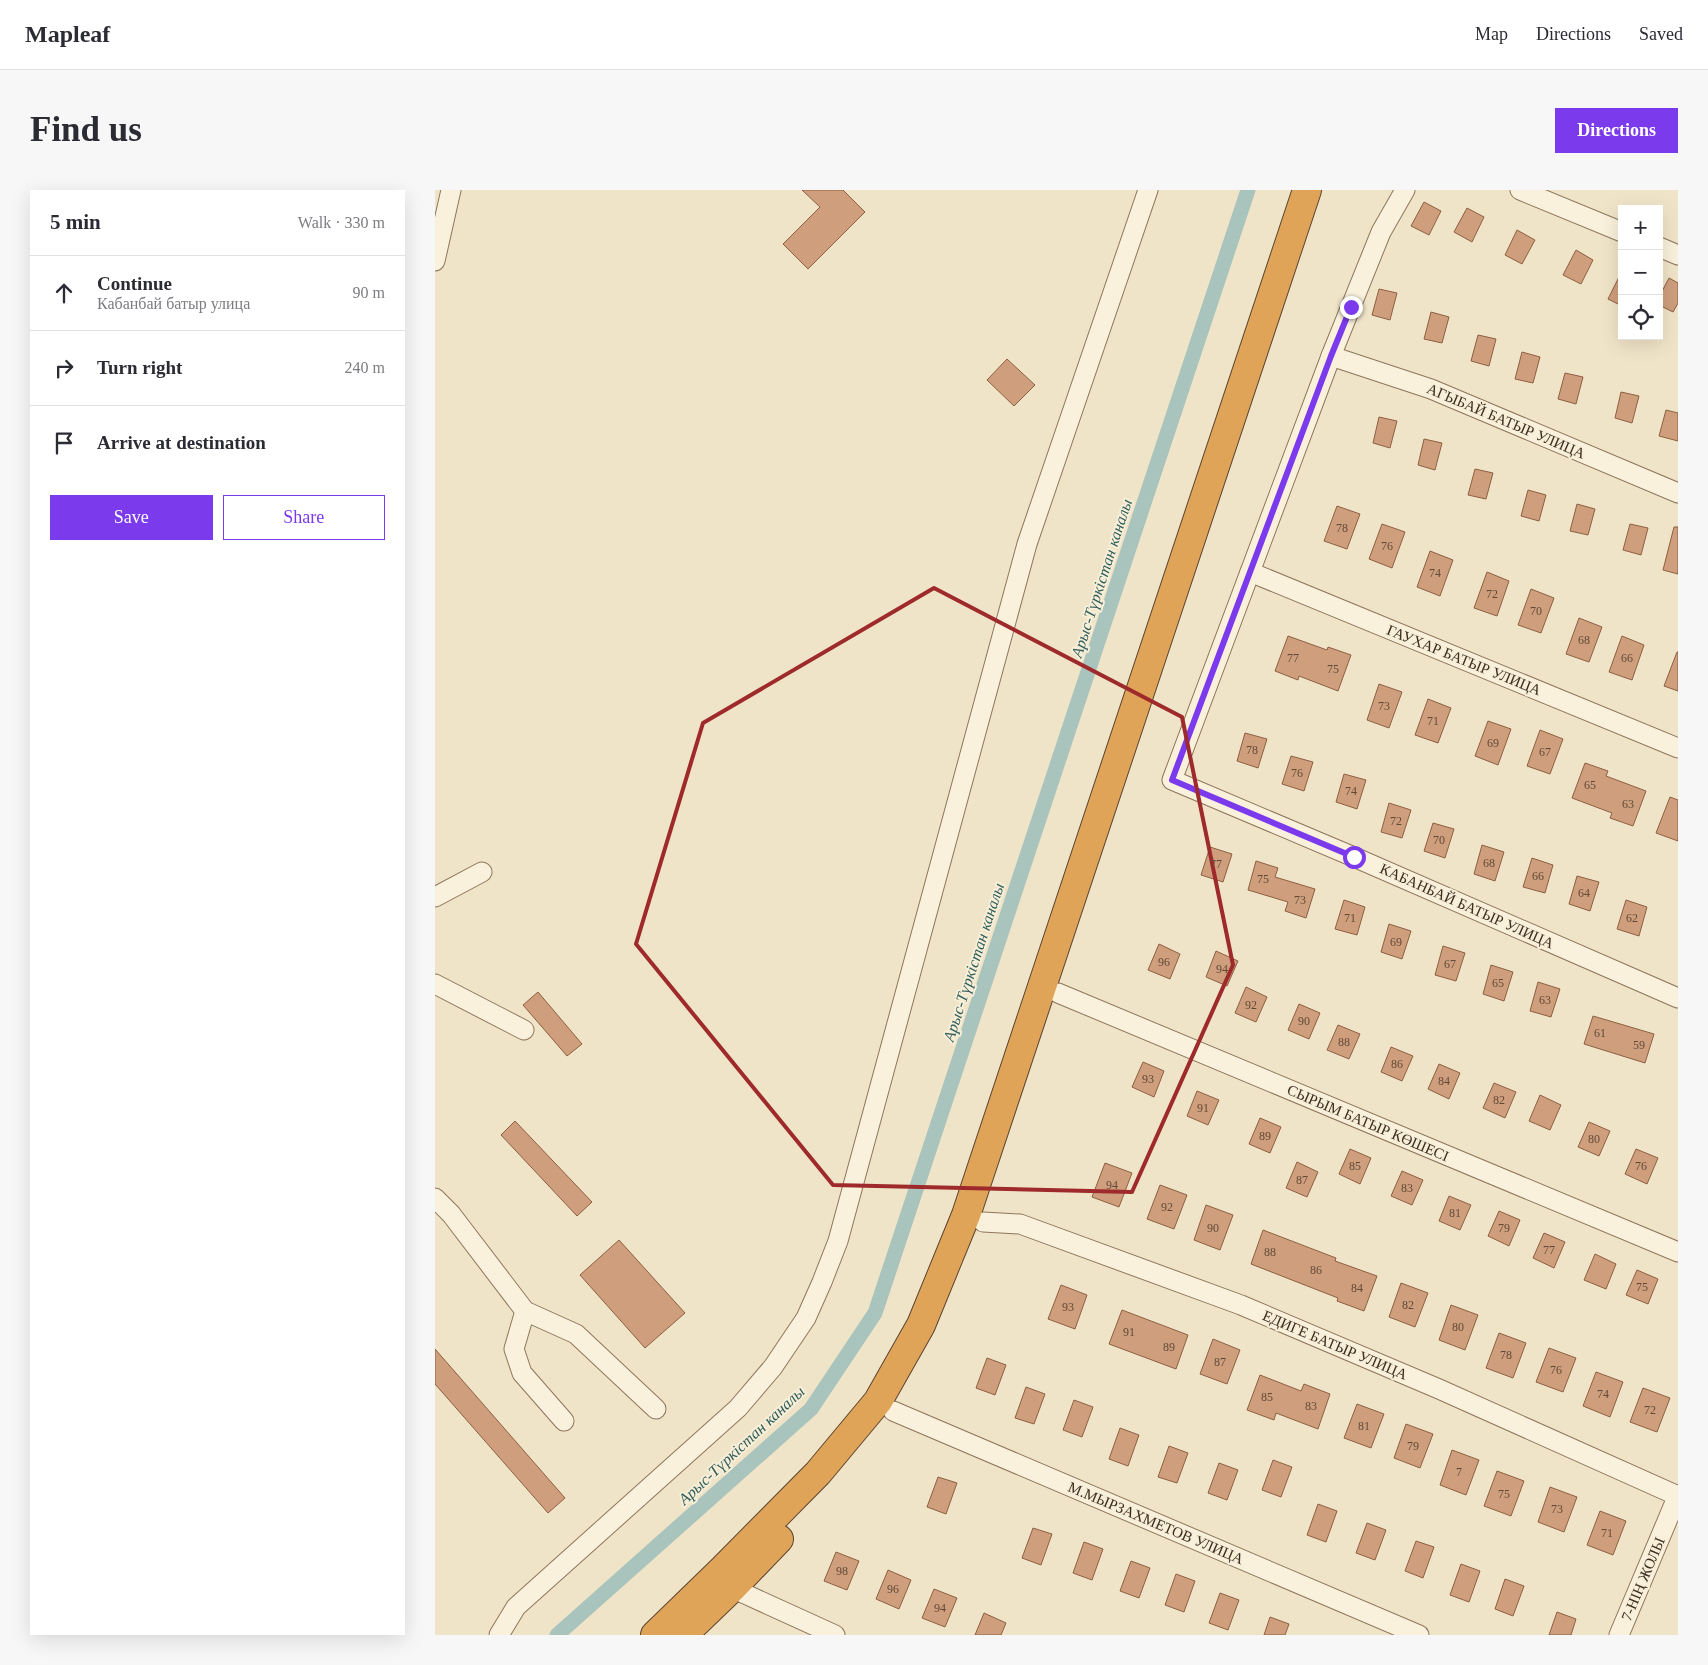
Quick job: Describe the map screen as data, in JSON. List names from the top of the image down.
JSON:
{
  "streets": {
    "street": [
      "АГЫБАЙ БАТЫР УЛИЦА",
      "ГАУХАР БАТЫР УЛИЦА",
      "КАБАНБАЙ БАТЫР УЛИЦА",
      "СЫРЫМ БАТЫР КӨШЕСІ",
      "ЕДИГЕ БАТЫР УЛИЦА",
      "М.МЫРЗАХМЕТОВ УЛИЦА",
      "7-НІҢ ЖОЛЫ"
    ]
  },
  "crossings": [
    ["ГАУХАР БАТЫР УЛИЦА", "КАБАНБАЙ БАТЫР УЛИЦА"],
    ["ЕДИГЕ БАТЫР УЛИЦА", "7-НІҢ ЖОЛЫ"]
  ],
  "water": ["Арыс-Түркістан каналы"],
  "house_numbers": [
    "78",
    "76",
    "74",
    "72",
    "70",
    "68",
    "77",
    "66",
    "75",
    "73",
    "71",
    "69",
    "78",
    "67",
    "76",
    "65",
    "74",
    "63",
    "72",
    "70",
    "68",
    "77",
    "66",
    "75",
    "64",
    "73",
    "71",
    "62",
    "69",
    "96",
    "67",
    "94",
    "65",
    "63",
    "92",
    "90",
    "61",
    "88",
    "59",
    "86",
    "93",
    "84",
    "82",
    "91",
    "89",
    "80",
    "85",
    "76",
    "87",
    "94",
    "83",
    "92",
    "81",
    "90",
    "79",
    "77",
    "88",
    "86",
    "75",
    "84",
    "82",
    "93",
    "80",
    "91",
    "89",
    "78",
    "87",
    "76",
    "74",
    "85",
    "83",
    "72",
    "81",
    "79",
    "7",
    "75",
    "73",
    "71",
    "98",
    "96",
    "94"
  ],
  "page": {
    "header": "Mapleaf",
    "nav": ["Map", "Directions", "Saved"],
    "buttons": [
      "Directions",
      ["Save", "Share"]
    ],
    "title": "Find us",
    "heading": ["5 min", "Walk · 330 m"],
    "map_buttons": ["+", "−"],
    "list": [
      ["Continue", "Кабанбай батыр улица", "90 m"],
      ["Turn right", "240 m"],
      "Arrive at destination"
    ]
  }
}
